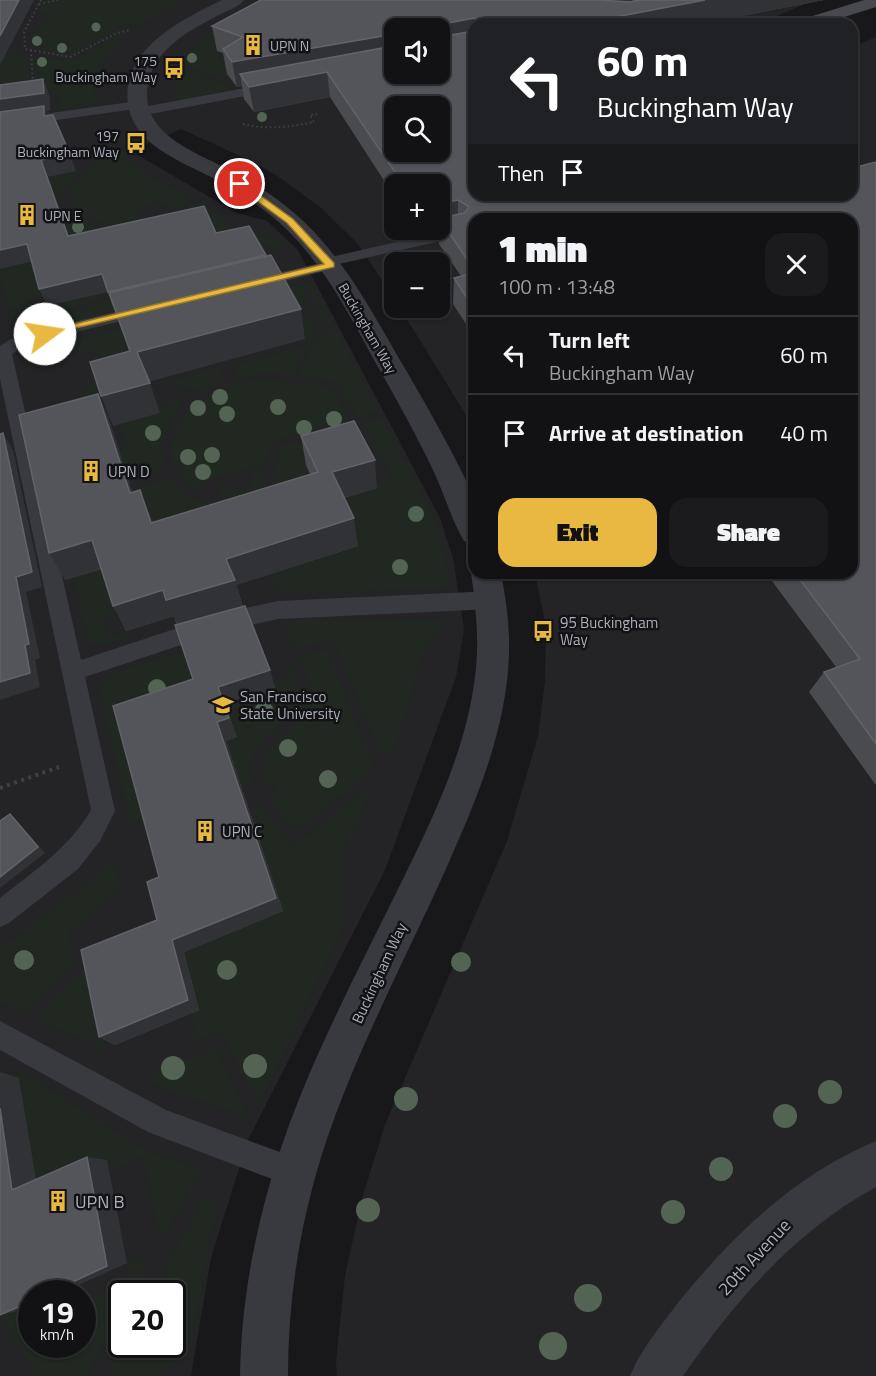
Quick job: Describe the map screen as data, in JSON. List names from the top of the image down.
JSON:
{
  "streets": {
    "street": ["Buckingham Way", "20th Avenue"]
  },
  "places": {
    "building": [
      "UPN N",
      "UPN E",
      "UPN D",
      "UPN C",
      "UPN B"
    ],
    "bus stop": ["175 Buckingham Way", "197 Buckingham Way", "95 Buckingham Way"],
    "school or university": ["San Francisco State University"]
  },
  "page": {
    "map_buttons": ["+", "−"],
    "turn": ["60 m", "Buckingham Way"],
    "then": "Then",
    "heading": ["1 min", "100 m · 13:48"],
    "list": [
      {
        "name": "Turn left",
        "note": "Buckingham Way",
        "value": "60 m"
      },
      {
        "name": "Arrive at destination",
        "value": "40 m"
      }
    ],
    "buttons": ["Exit", "Share"],
    "speed": "19 km/h",
    "limit": "20"
  }
}
